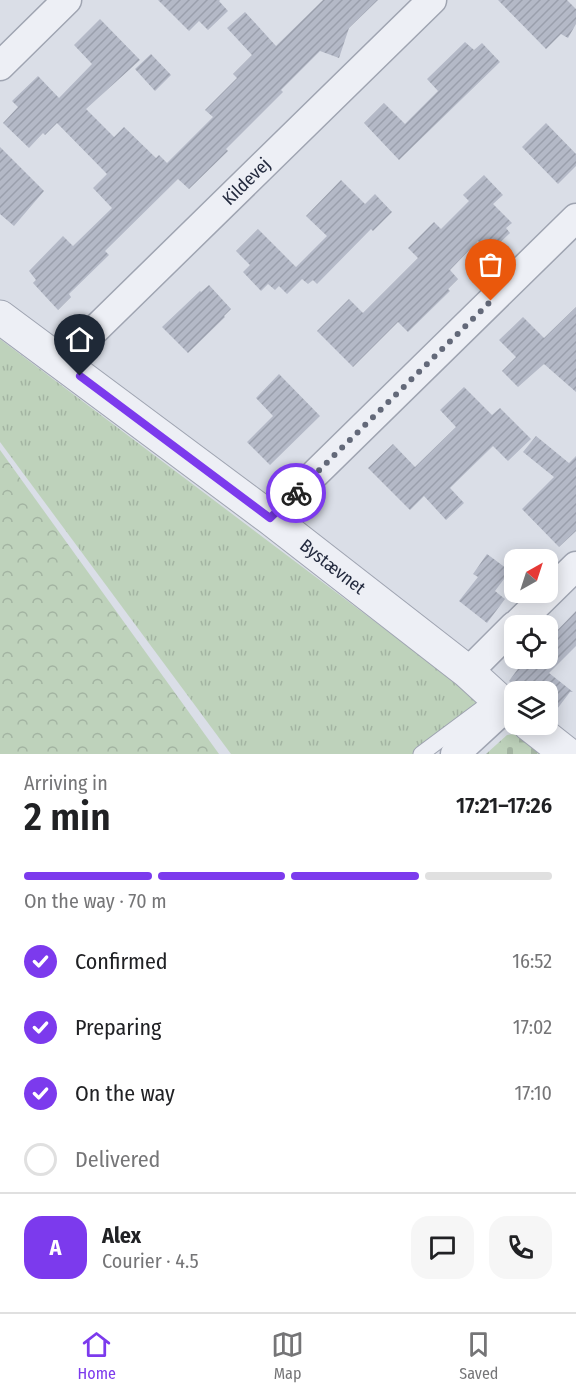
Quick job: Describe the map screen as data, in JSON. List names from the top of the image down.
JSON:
{
  "streets": {
    "street": ["Kildevej", "Bystævnet"]
  },
  "crossings": [
    ["Kildevej", "Bystævnet"]
  ],
  "north": "top right",
  "page": {
    "heading": ["2 min", "Arriving in", "17:21–17:26"],
    "panel": ["Alex", "Courier · 4.5"],
    "bar": "On the way · 70 m",
    "list": [
      ["Confirmed", "16:52"],
      ["Preparing", "17:02"],
      ["On the way", "17:10"],
      "Delivered"
    ],
    "round": "A",
    "tabs": ["Home", "Map", "Saved"]
  }
}
